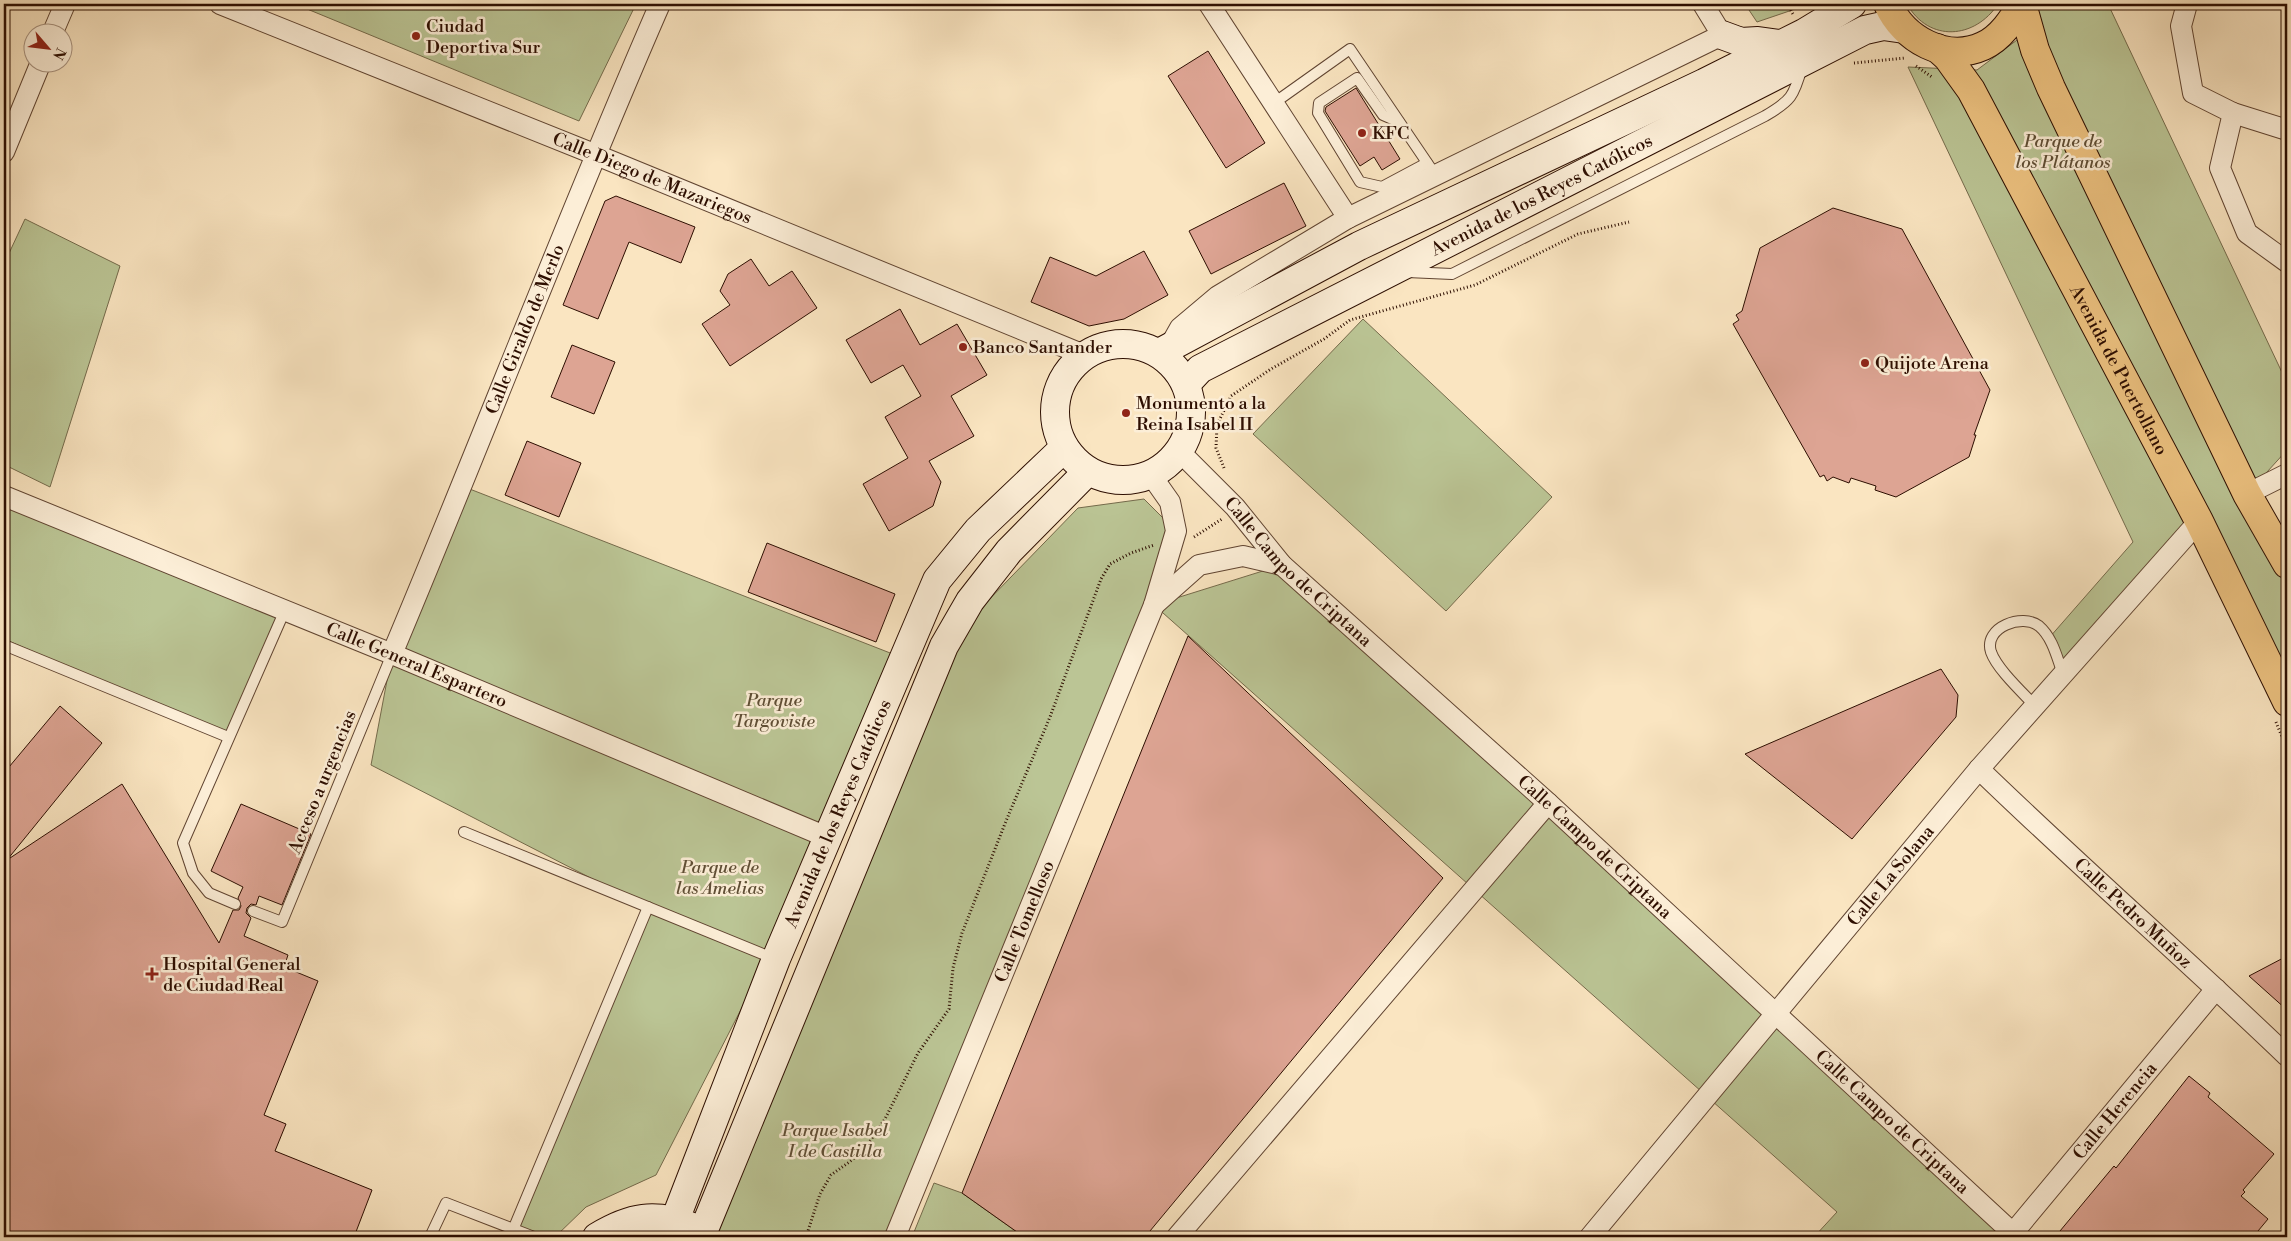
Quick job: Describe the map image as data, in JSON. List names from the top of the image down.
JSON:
{
  "streets": {
    "highway": ["Avenida de Puertollano"],
    "main road": ["Avenida de los Reyes Católicos"],
    "street": [
      "Calle Diego de Mazariegos",
      "Calle Giraldo de Merlo",
      "Calle Campo de Criptana",
      "Calle General Espartero",
      "Calle La Solana",
      "Calle Pedro Muñoz",
      "Calle Tomelloso",
      "Calle Herencia"
    ],
    "lane": ["Acceso a urgencias"]
  },
  "crossings": [
    ["Calle Diego de Mazariegos", "Avenida de los Reyes Católicos"],
    ["Calle Diego de Mazariegos", "Calle Giraldo de Merlo"],
    ["Calle Diego de Mazariegos", "Calle Campo de Criptana"],
    ["Calle Diego de Mazariegos", "Calle Tomelloso"],
    ["Avenida de los Reyes Católicos", "Calle Campo de Criptana"],
    ["Avenida de los Reyes Católicos", "Calle General Espartero"],
    ["Avenida de los Reyes Católicos", "Calle Tomelloso"],
    ["Calle Giraldo de Merlo", "Calle General Espartero"],
    ["Calle Giraldo de Merlo", "Acceso a urgencias"],
    ["Avenida de Puertollano", "Calle La Solana"],
    ["Calle Campo de Criptana", "Calle La Solana"],
    ["Calle Campo de Criptana", "Calle Tomelloso"],
    ["Calle Campo de Criptana", "Calle Herencia"],
    ["Calle General Espartero", "Acceso a urgencias"],
    ["Calle La Solana", "Calle Pedro Muñoz"],
    ["Calle Pedro Muñoz", "Calle Herencia"]
  ],
  "parks": [
    "Parque de los Plátanos",
    "Parque Targoviste",
    "Parque de las Amelias",
    "Parque Isabel I de Castilla"
  ],
  "places": {
    "other": [
      "Ciudad Deportiva Sur",
      "KFC",
      "Banco Santander",
      "Quijote Arena",
      "Monumento a la Reina Isabel II"
    ],
    "health": ["Hospital General de Ciudad Real"]
  },
  "north": "bottom right"
}
